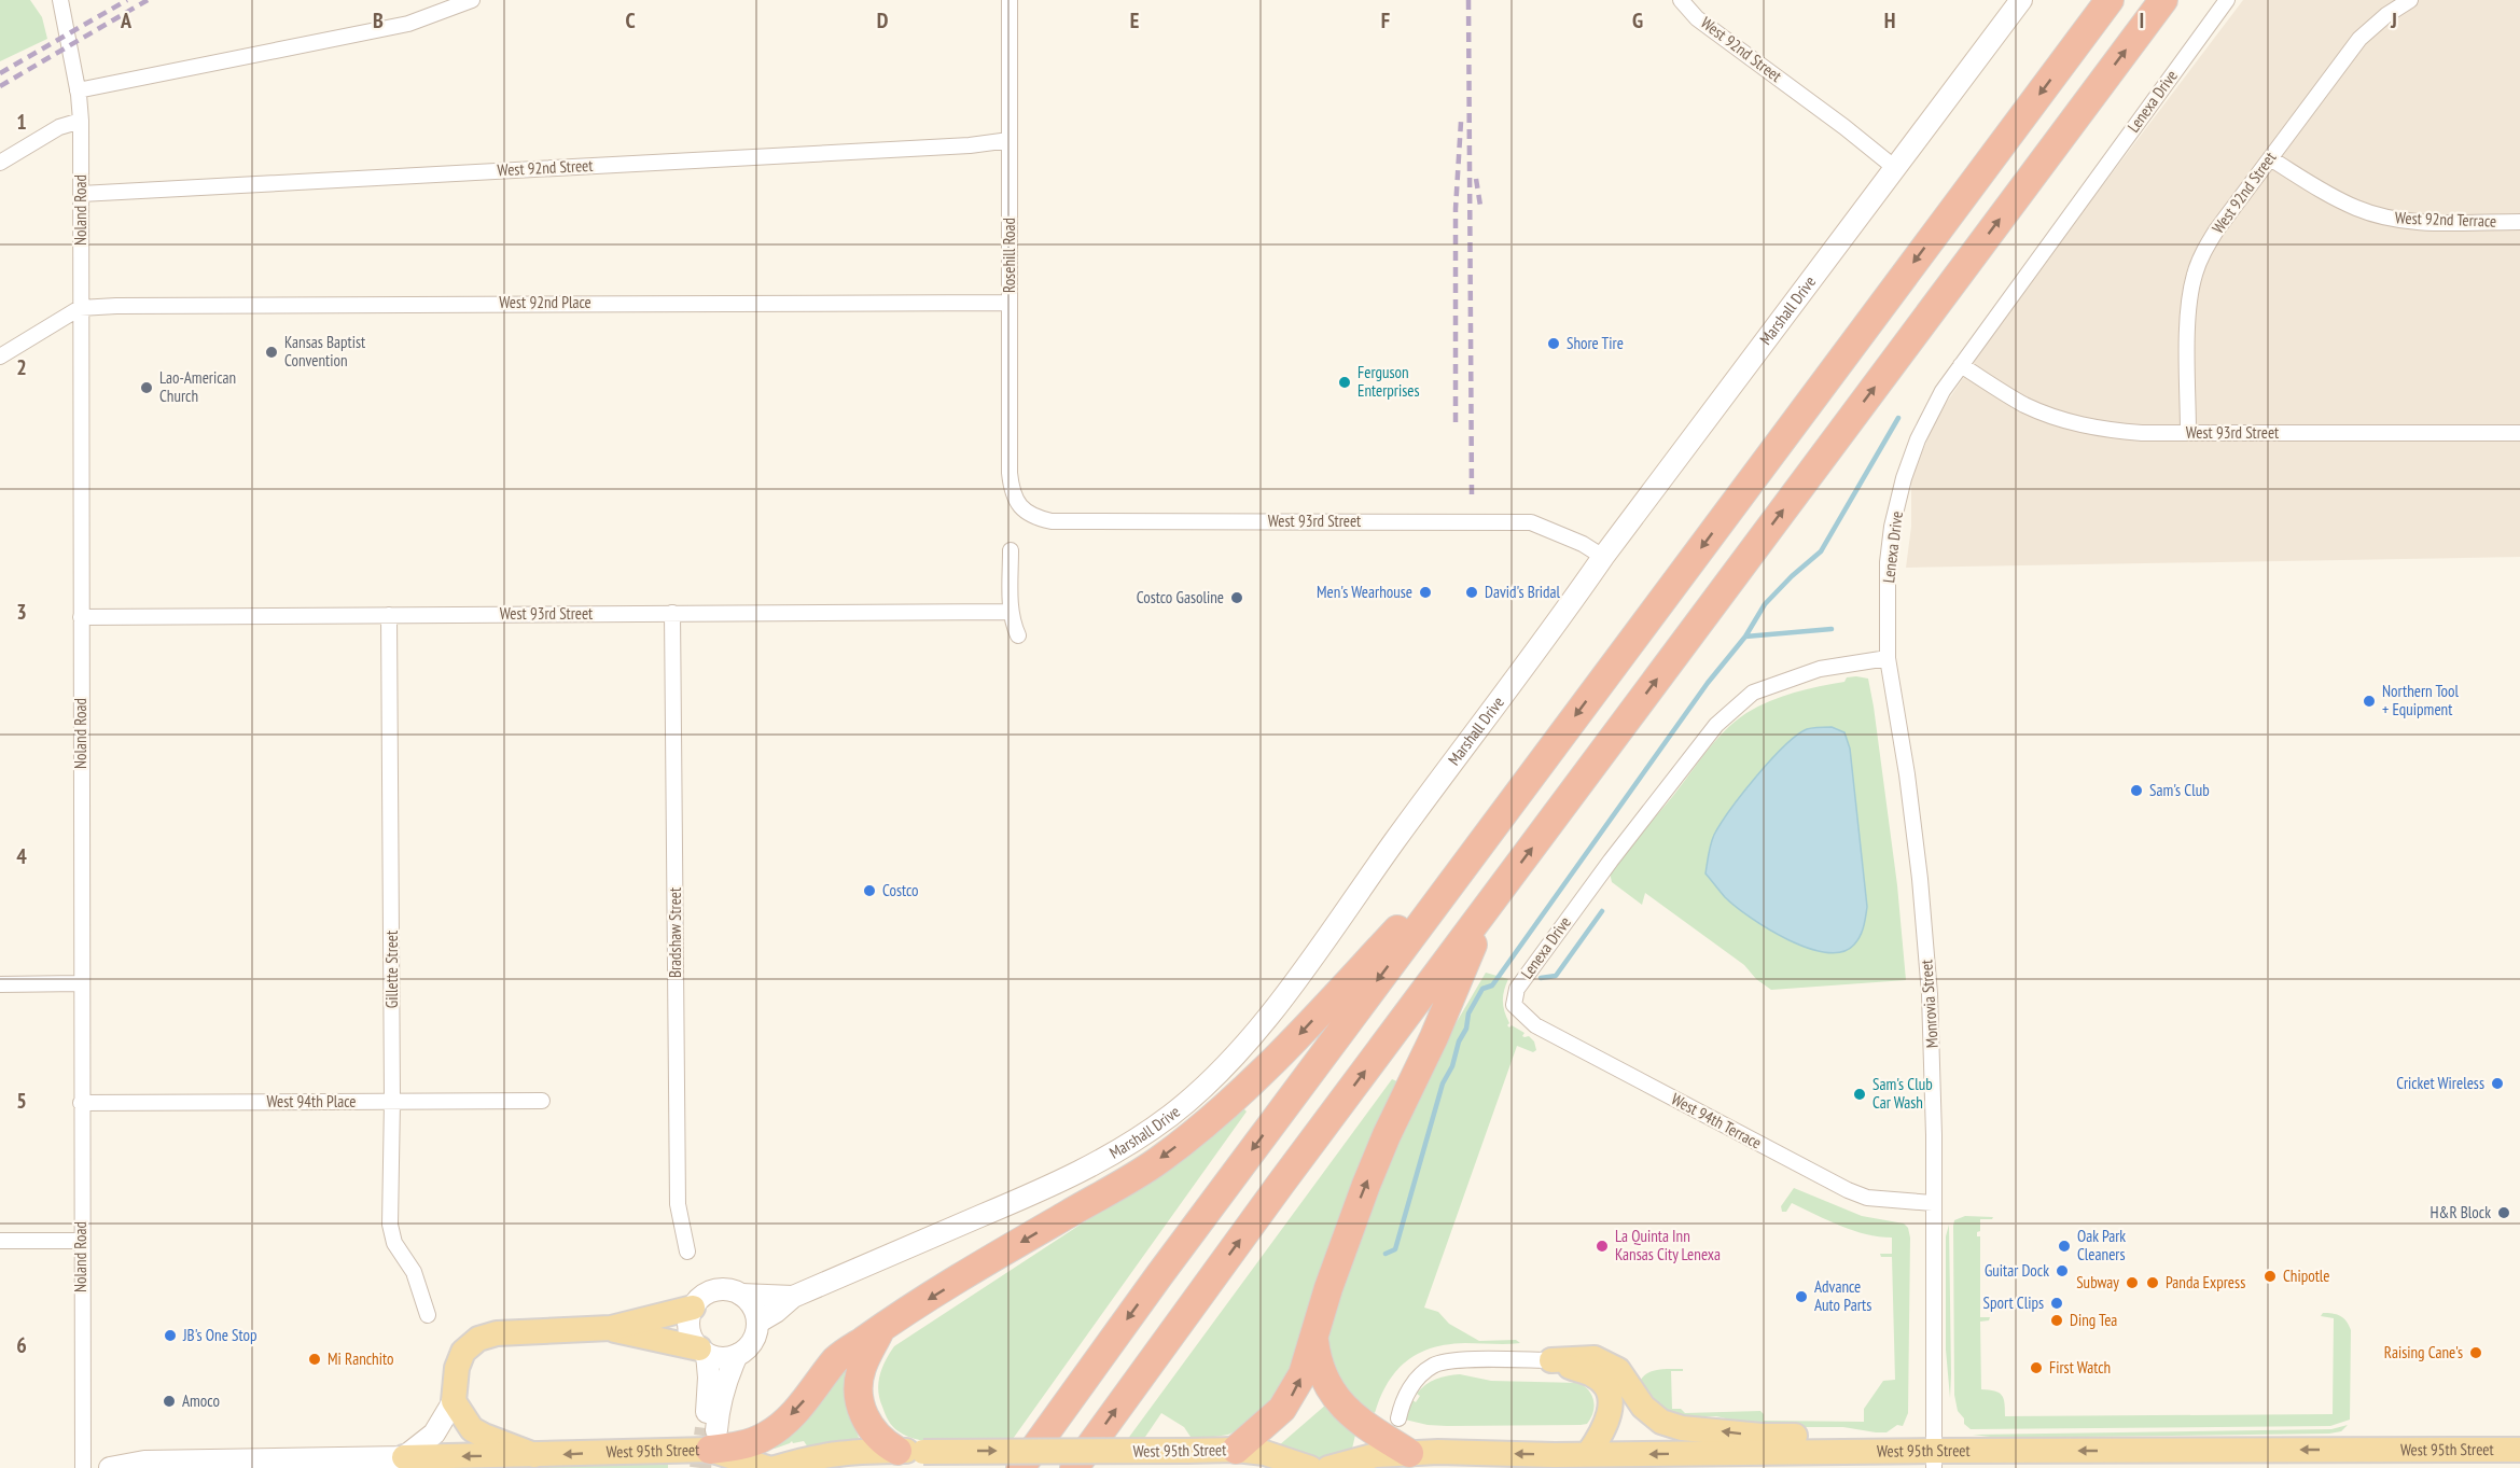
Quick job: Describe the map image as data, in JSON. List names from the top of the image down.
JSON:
{
  "streets": {
    "main road": ["West 95th Street"],
    "street": [
      "West 92nd Street",
      "Lenexa Drive",
      "Noland Road",
      "West 92nd Terrace",
      "Rosehill Road",
      "West 92nd Place",
      "Marshall Drive",
      "West 93rd Street",
      "Bradshaw Street",
      "Gillette Street",
      "Monrovia Street",
      "West 94th Place",
      "West 94th Terrace"
    ]
  },
  "crossings": [
    ["West 92nd Street", "Noland Road"],
    ["West 92nd Street", "West 92nd Terrace"],
    ["West 92nd Street", "Rosehill Road"],
    ["West 92nd Street", "Marshall Drive"],
    ["West 92nd Street", "West 93rd Street"],
    ["Lenexa Drive", "West 93rd Street"],
    ["Lenexa Drive", "Monrovia Street"],
    ["Lenexa Drive", "West 94th Terrace"],
    ["Noland Road", "West 92nd Place"],
    ["Noland Road", "West 93rd Street"],
    ["Noland Road", "West 94th Place"],
    ["Rosehill Road", "West 92nd Place"],
    ["Rosehill Road", "West 93rd Street"],
    ["Marshall Drive", "West 93rd Street"],
    ["West 93rd Street", "Bradshaw Street"],
    ["West 93rd Street", "Gillette Street"],
    ["Gillette Street", "West 94th Place"],
    ["Monrovia Street", "West 94th Terrace"],
    ["Monrovia Street", "West 95th Street"]
  ],
  "places": [
    "Shore Tire",
    "Kansas Baptist Convention",
    "Ferguson Enterprises",
    "Lao-American Church",
    "Men's Wearhouse",
    "David's Bridal",
    "Costco Gasoline",
    "Northern Tool + Equipment",
    "Sam's Club",
    "Costco",
    "Cricket Wireless",
    "Sam's Club Car Wash",
    "H&R Block",
    "La Quinta Inn Kansas City Lenexa",
    "Oak Park Cleaners",
    "Guitar Dock",
    "Chipotle",
    "Subway",
    "Panda Express",
    "Advance Auto Parts",
    "Sport Clips",
    "Ding Tea",
    "JB's One Stop",
    "Raising Cane's",
    "Mi Ranchito",
    "First Watch",
    "Amoco"
  ],
  "grid": {
    "columns": [
      "A",
      "B",
      "C",
      "D",
      "E",
      "F",
      "G",
      "H",
      "I",
      "J"
    ],
    "rows": [
      "1",
      "2",
      "3",
      "4",
      "5",
      "6"
    ]
  }
}
